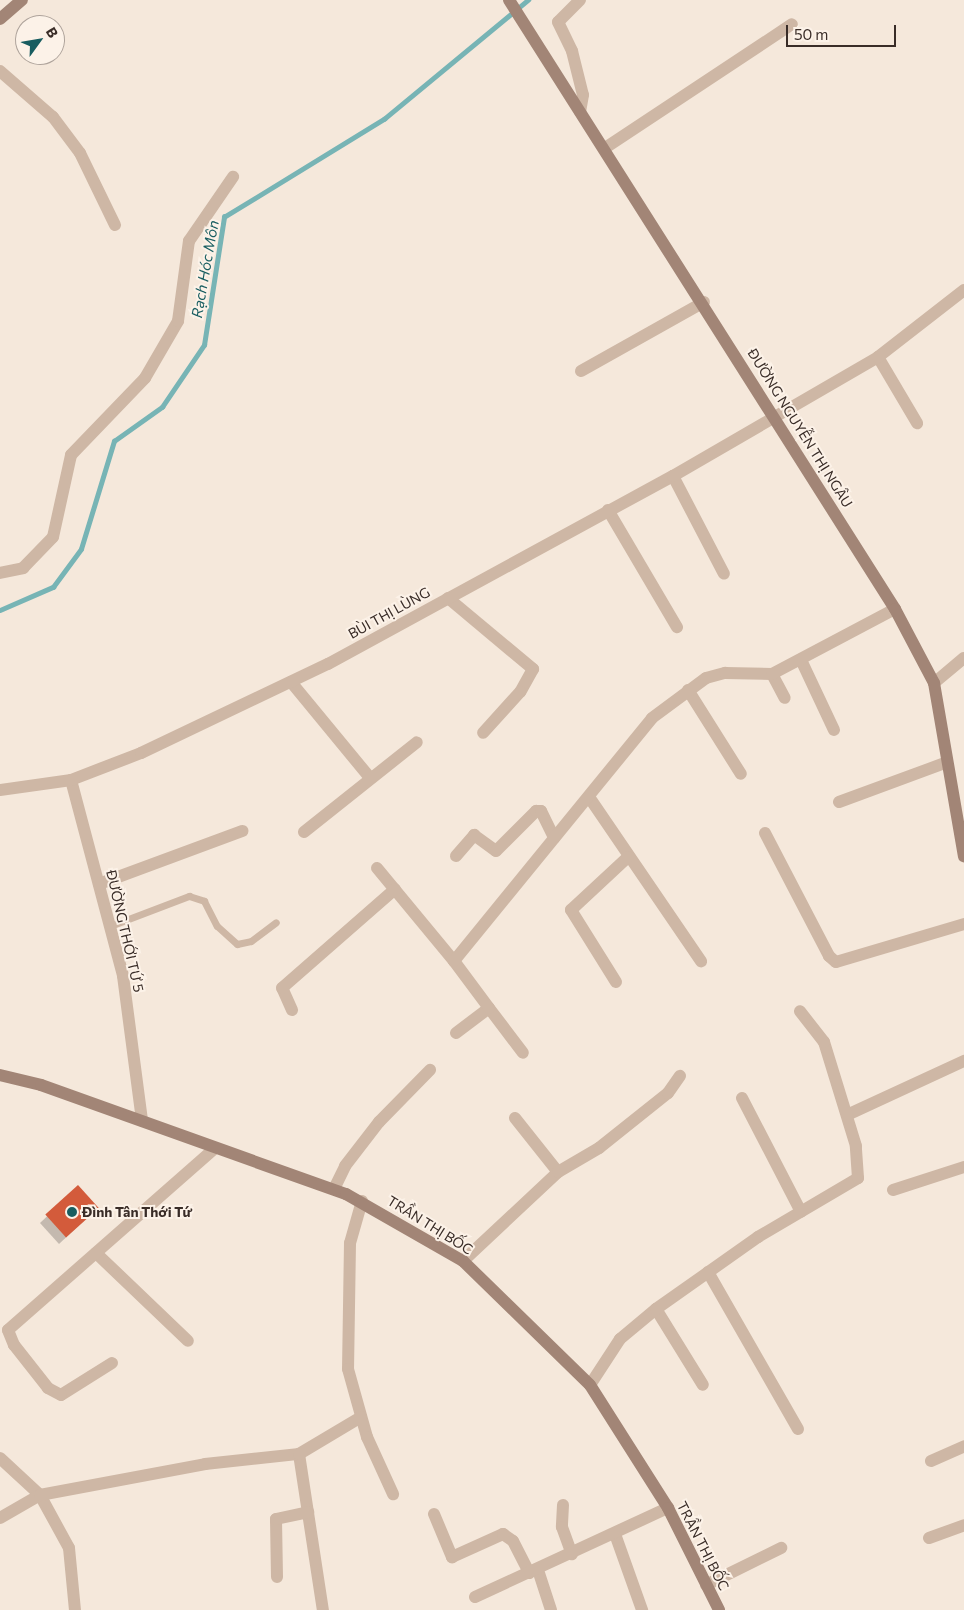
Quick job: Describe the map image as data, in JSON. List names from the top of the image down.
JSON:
{
  "streets": {
    "main road": ["ĐƯỜNG NGUYỄN THỊ NGÂU", "TRẦN THỊ BỐC"],
    "street": ["BÙI THỊ LÙNG", "ĐƯỜNG THỚI TỨ 5"]
  },
  "crossings": [
    ["ĐƯỜNG NGUYỄN THỊ NGÂU", "BÙI THỊ LÙNG"],
    ["BÙI THỊ LÙNG", "ĐƯỜNG THỚI TỨ 5"],
    ["ĐƯỜNG THỚI TỨ 5", "TRẦN THỊ BỐC"]
  ],
  "water": ["Rạch Hóc Môn"],
  "places": ["Đình Tân Thới Tứ"],
  "scale_bar": "50 m",
  "north": "top right"
}
